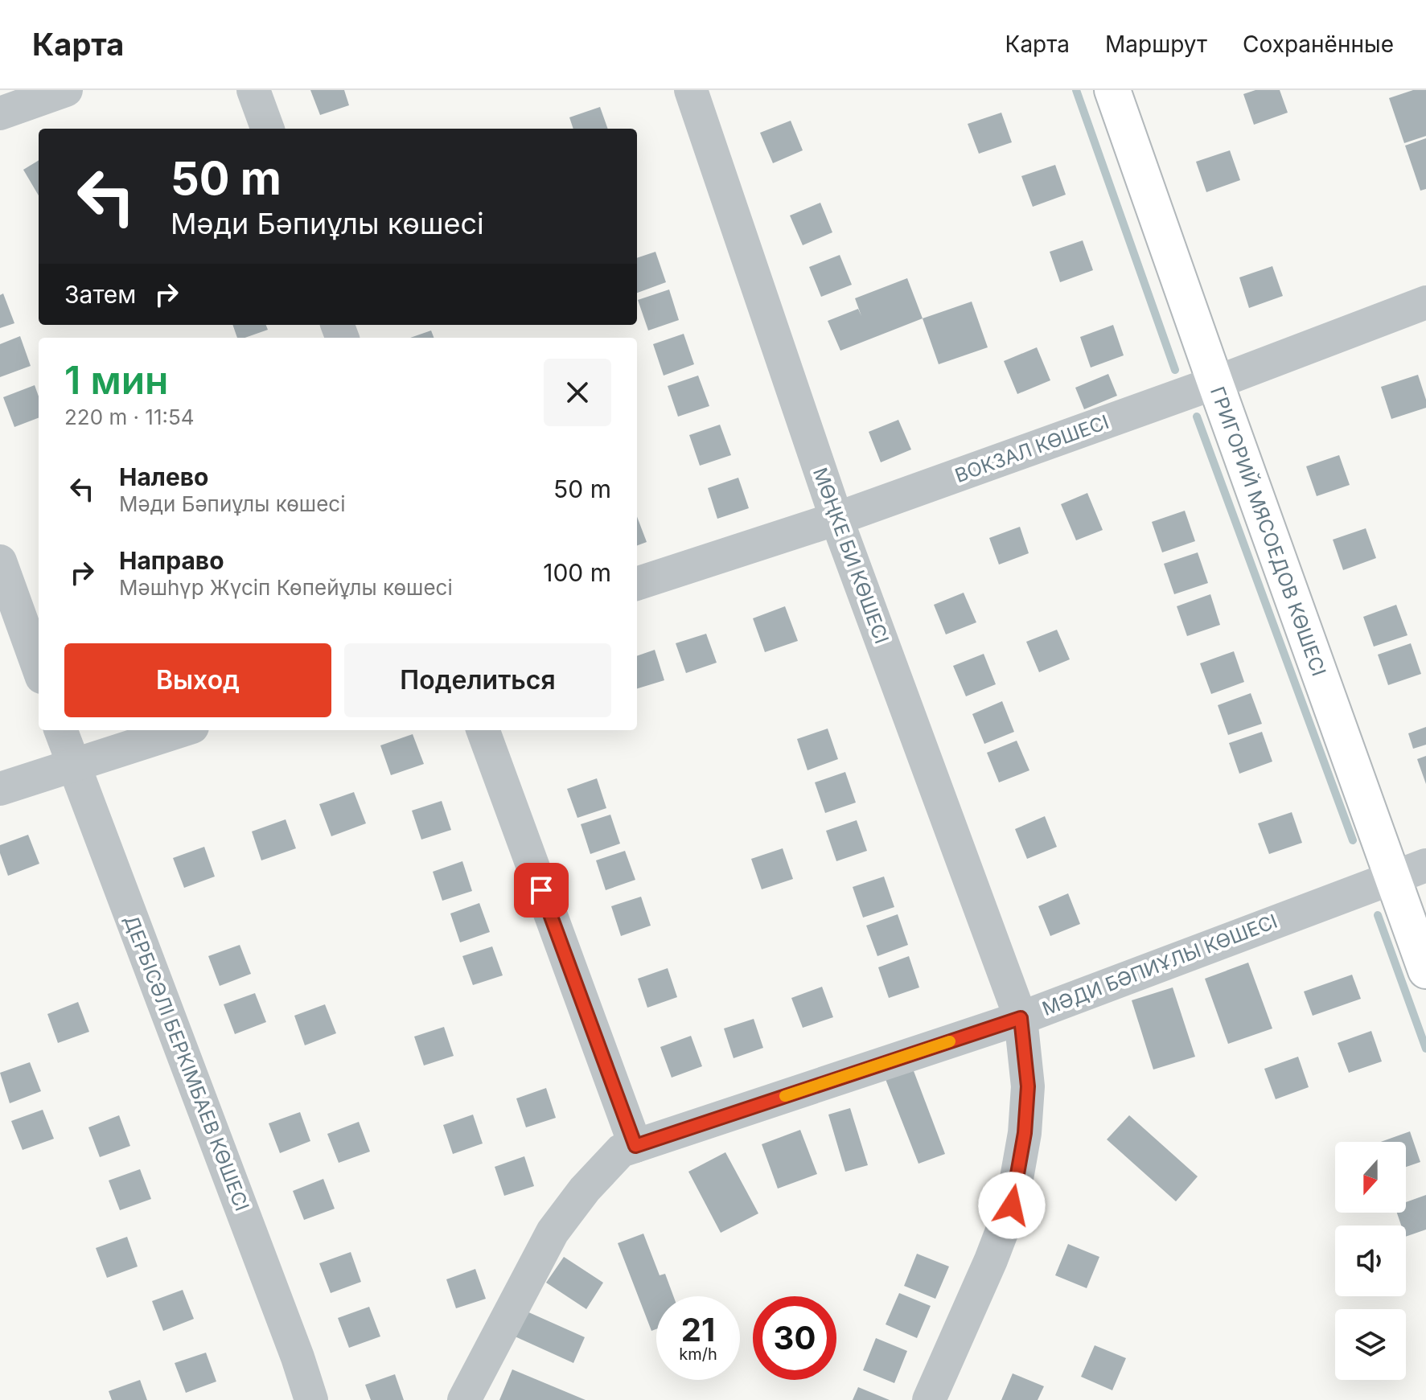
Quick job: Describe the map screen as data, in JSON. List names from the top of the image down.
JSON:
{
  "streets": {
    "main road": ["ГРИГОРИЙ МЯСОЕДОВ КӨШЕСІ"],
    "street": [
      "ВОКЗАЛ КӨШЕСІ",
      "МӨҢКЕ БИ КӨШЕСІ",
      "МӘДИ БӘПИҰЛЫ КӨШЕСІ",
      "ДЕРБІСӘЛІ БЕРКІМБАЕВ КӨШЕСІ"
    ]
  },
  "crossings": [
    ["ВОКЗАЛ КӨШЕСІ", "ГРИГОРИЙ МЯСОЕДОВ КӨШЕСІ"],
    ["ВОКЗАЛ КӨШЕСІ", "МӨҢКЕ БИ КӨШЕСІ"],
    ["ГРИГОРИЙ МЯСОЕДОВ КӨШЕСІ", "МӘДИ БӘПИҰЛЫ КӨШЕСІ"],
    ["МӨҢКЕ БИ КӨШЕСІ", "МӘДИ БӘПИҰЛЫ КӨШЕСІ"]
  ],
  "north": "bottom",
  "page": {
    "header": "Карта",
    "nav": ["Карта", "Маршрут", "Сохранённые"],
    "turn": ["50 m", "Мәди Бәпиұлы көшесі"],
    "then": "Затем",
    "heading": ["1 мин", "220 m · 11:54"],
    "list": [
      {
        "name": "Налево",
        "note": "Мәди Бәпиұлы көшесі",
        "value": "50 m"
      },
      {
        "name": "Направо",
        "note": "Мәшһүр Жүсіп Көпейұлы көшесі",
        "value": "100 m"
      }
    ],
    "buttons": ["Выход", "Поделиться"],
    "speed": "21 km/h",
    "limit": "30"
  }
}
